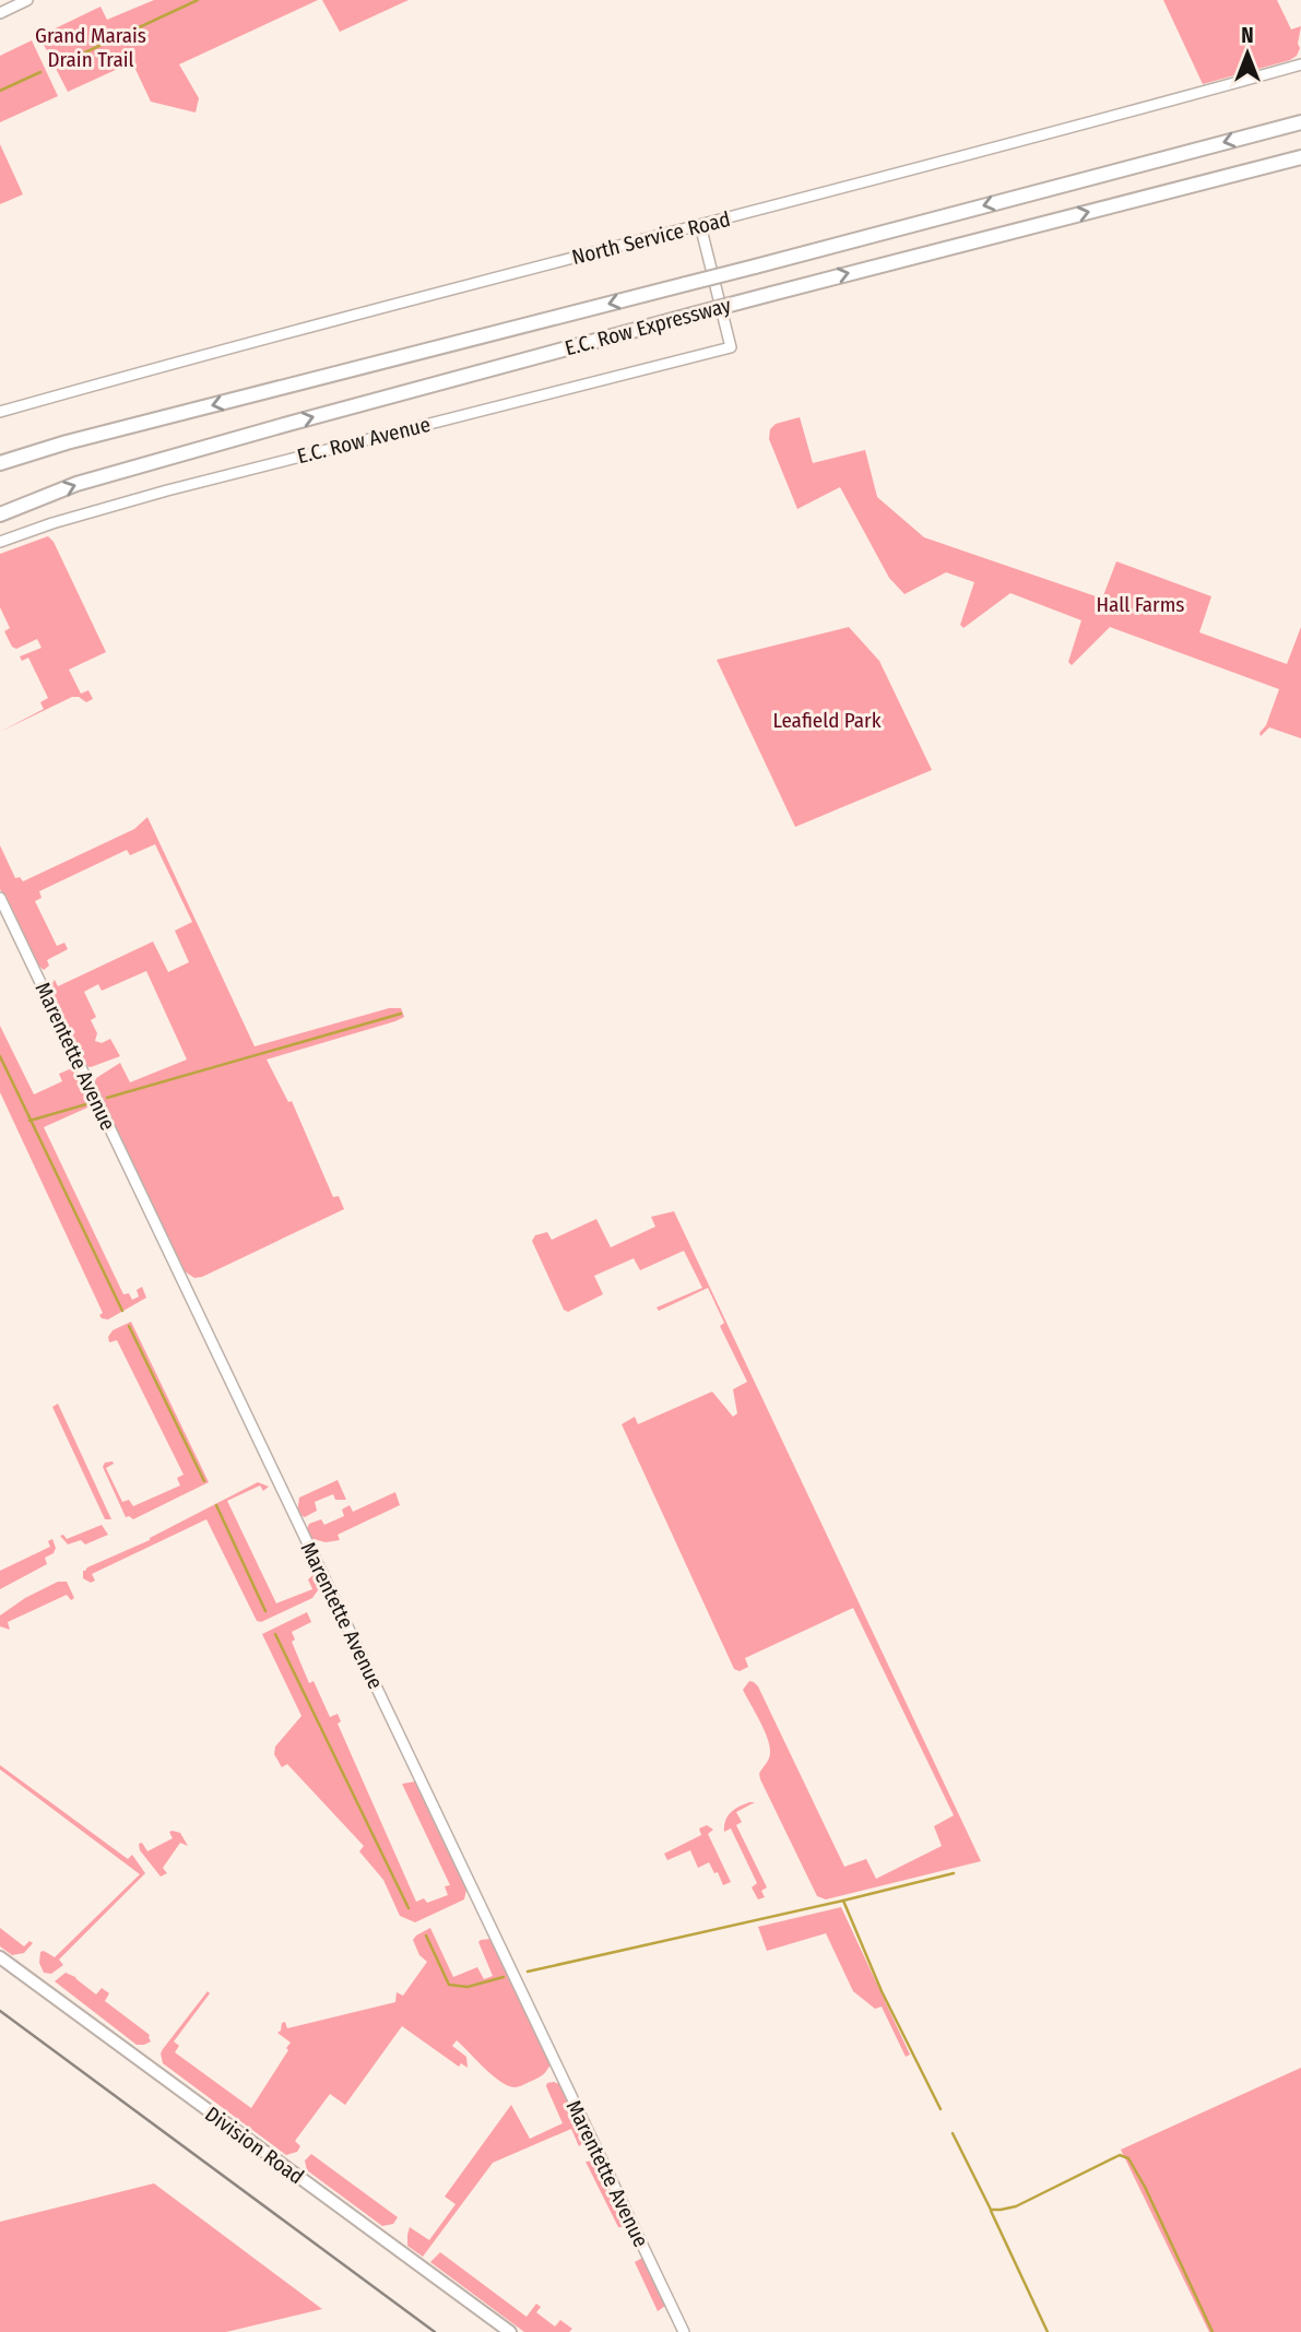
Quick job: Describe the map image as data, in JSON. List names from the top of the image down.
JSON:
{
  "streets": {
    "highway": ["E.C. Row Expressway"],
    "main road": ["Division Road"],
    "street": ["North Service Road", "E.C. Row Avenue", "Marentette Avenue"]
  },
  "crossings": [
    ["North Service Road", "E.C. Row Avenue"]
  ],
  "parks": ["Grand Marais Drain Trail", "Hall Farms", "Leafield Park"],
  "north": "top"
}
